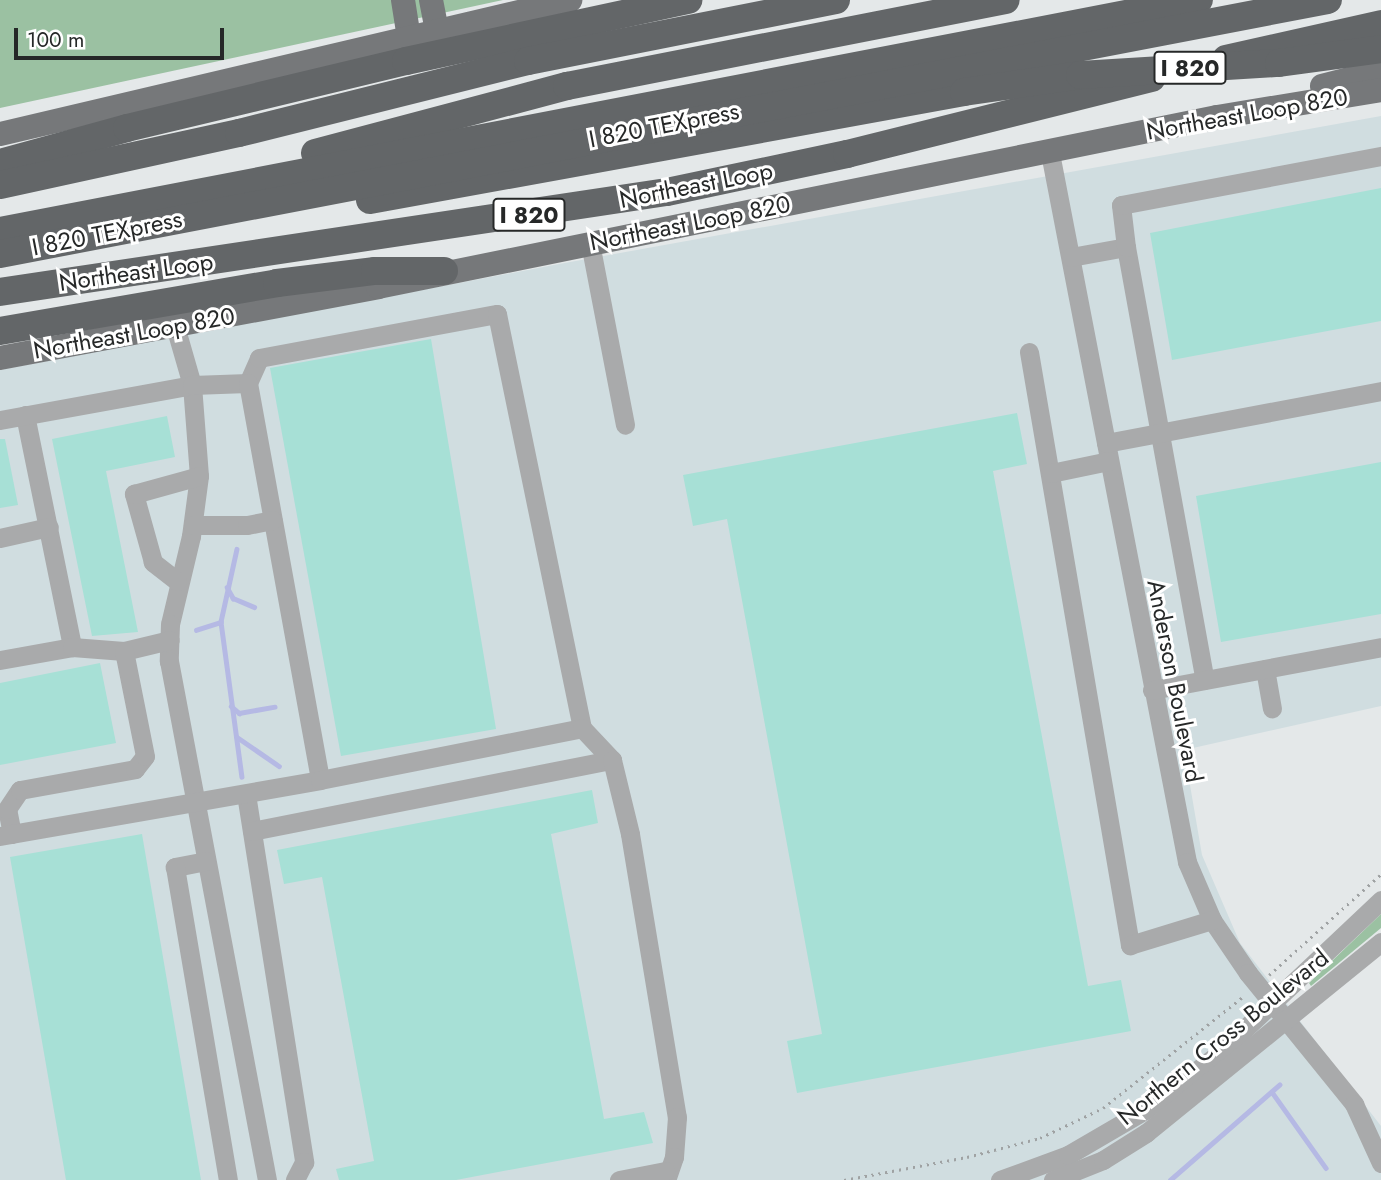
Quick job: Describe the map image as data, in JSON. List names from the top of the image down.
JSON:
{
  "streets": {
    "highway": ["I 820", "I 820 TEXpress", "Northeast Loop"],
    "main road": ["Northeast Loop 820"],
    "street": ["Anderson Boulevard", "Northern Cross Boulevard"]
  },
  "crossings": [
    ["Northeast Loop 820", "Anderson Boulevard"],
    ["Anderson Boulevard", "Northern Cross Boulevard"]
  ],
  "scale_bar": "100 m"
}
